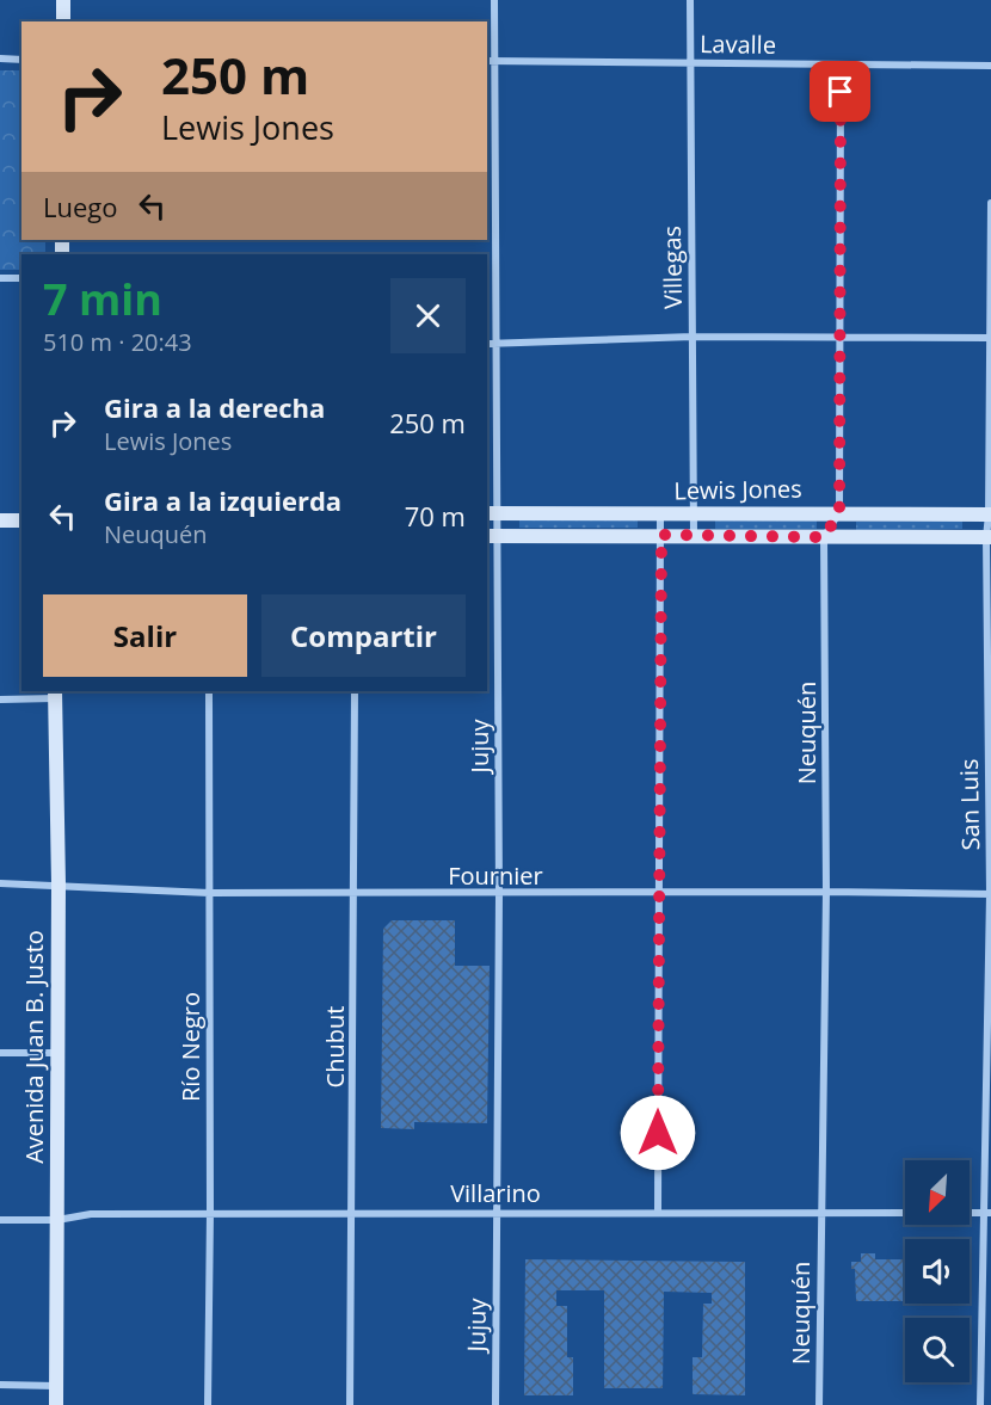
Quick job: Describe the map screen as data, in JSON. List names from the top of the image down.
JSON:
{
  "streets": {
    "main road": ["Lewis Jones", "Avenida Juan B. Justo"],
    "street": [
      "Lavalle",
      "Villegas",
      "Neuquén",
      "Jujuy",
      "San Luis",
      "Fournier",
      "Río Negro",
      "Chubut",
      "Villarino"
    ]
  },
  "crossings": [
    ["Lavalle", "Villegas"],
    ["Lavalle", "Jujuy"],
    ["Villegas", "Lewis Jones"],
    ["Lewis Jones", "Neuquén"],
    ["Lewis Jones", "Jujuy"],
    ["Lewis Jones", "San Luis"],
    ["Neuquén", "Fournier"],
    ["Neuquén", "Villarino"],
    ["Jujuy", "Fournier"],
    ["Jujuy", "Villarino"],
    ["San Luis", "Fournier"],
    ["San Luis", "Villarino"],
    ["Fournier", "Avenida Juan B. Justo"],
    ["Fournier", "Río Negro"],
    ["Fournier", "Chubut"],
    ["Avenida Juan B. Justo", "Villarino"],
    ["Río Negro", "Villarino"],
    ["Chubut", "Villarino"]
  ],
  "north": "bottom left",
  "page": {
    "turn": ["250 m", "Lewis Jones"],
    "then": "Luego",
    "heading": ["7 min", "510 m · 20:43"],
    "list": [
      {
        "name": "Gira a la derecha",
        "note": "Lewis Jones",
        "value": "250 m"
      },
      {
        "name": "Gira a la izquierda",
        "note": "Neuquén",
        "value": "70 m"
      }
    ],
    "buttons": ["Salir", "Compartir"]
  }
}
